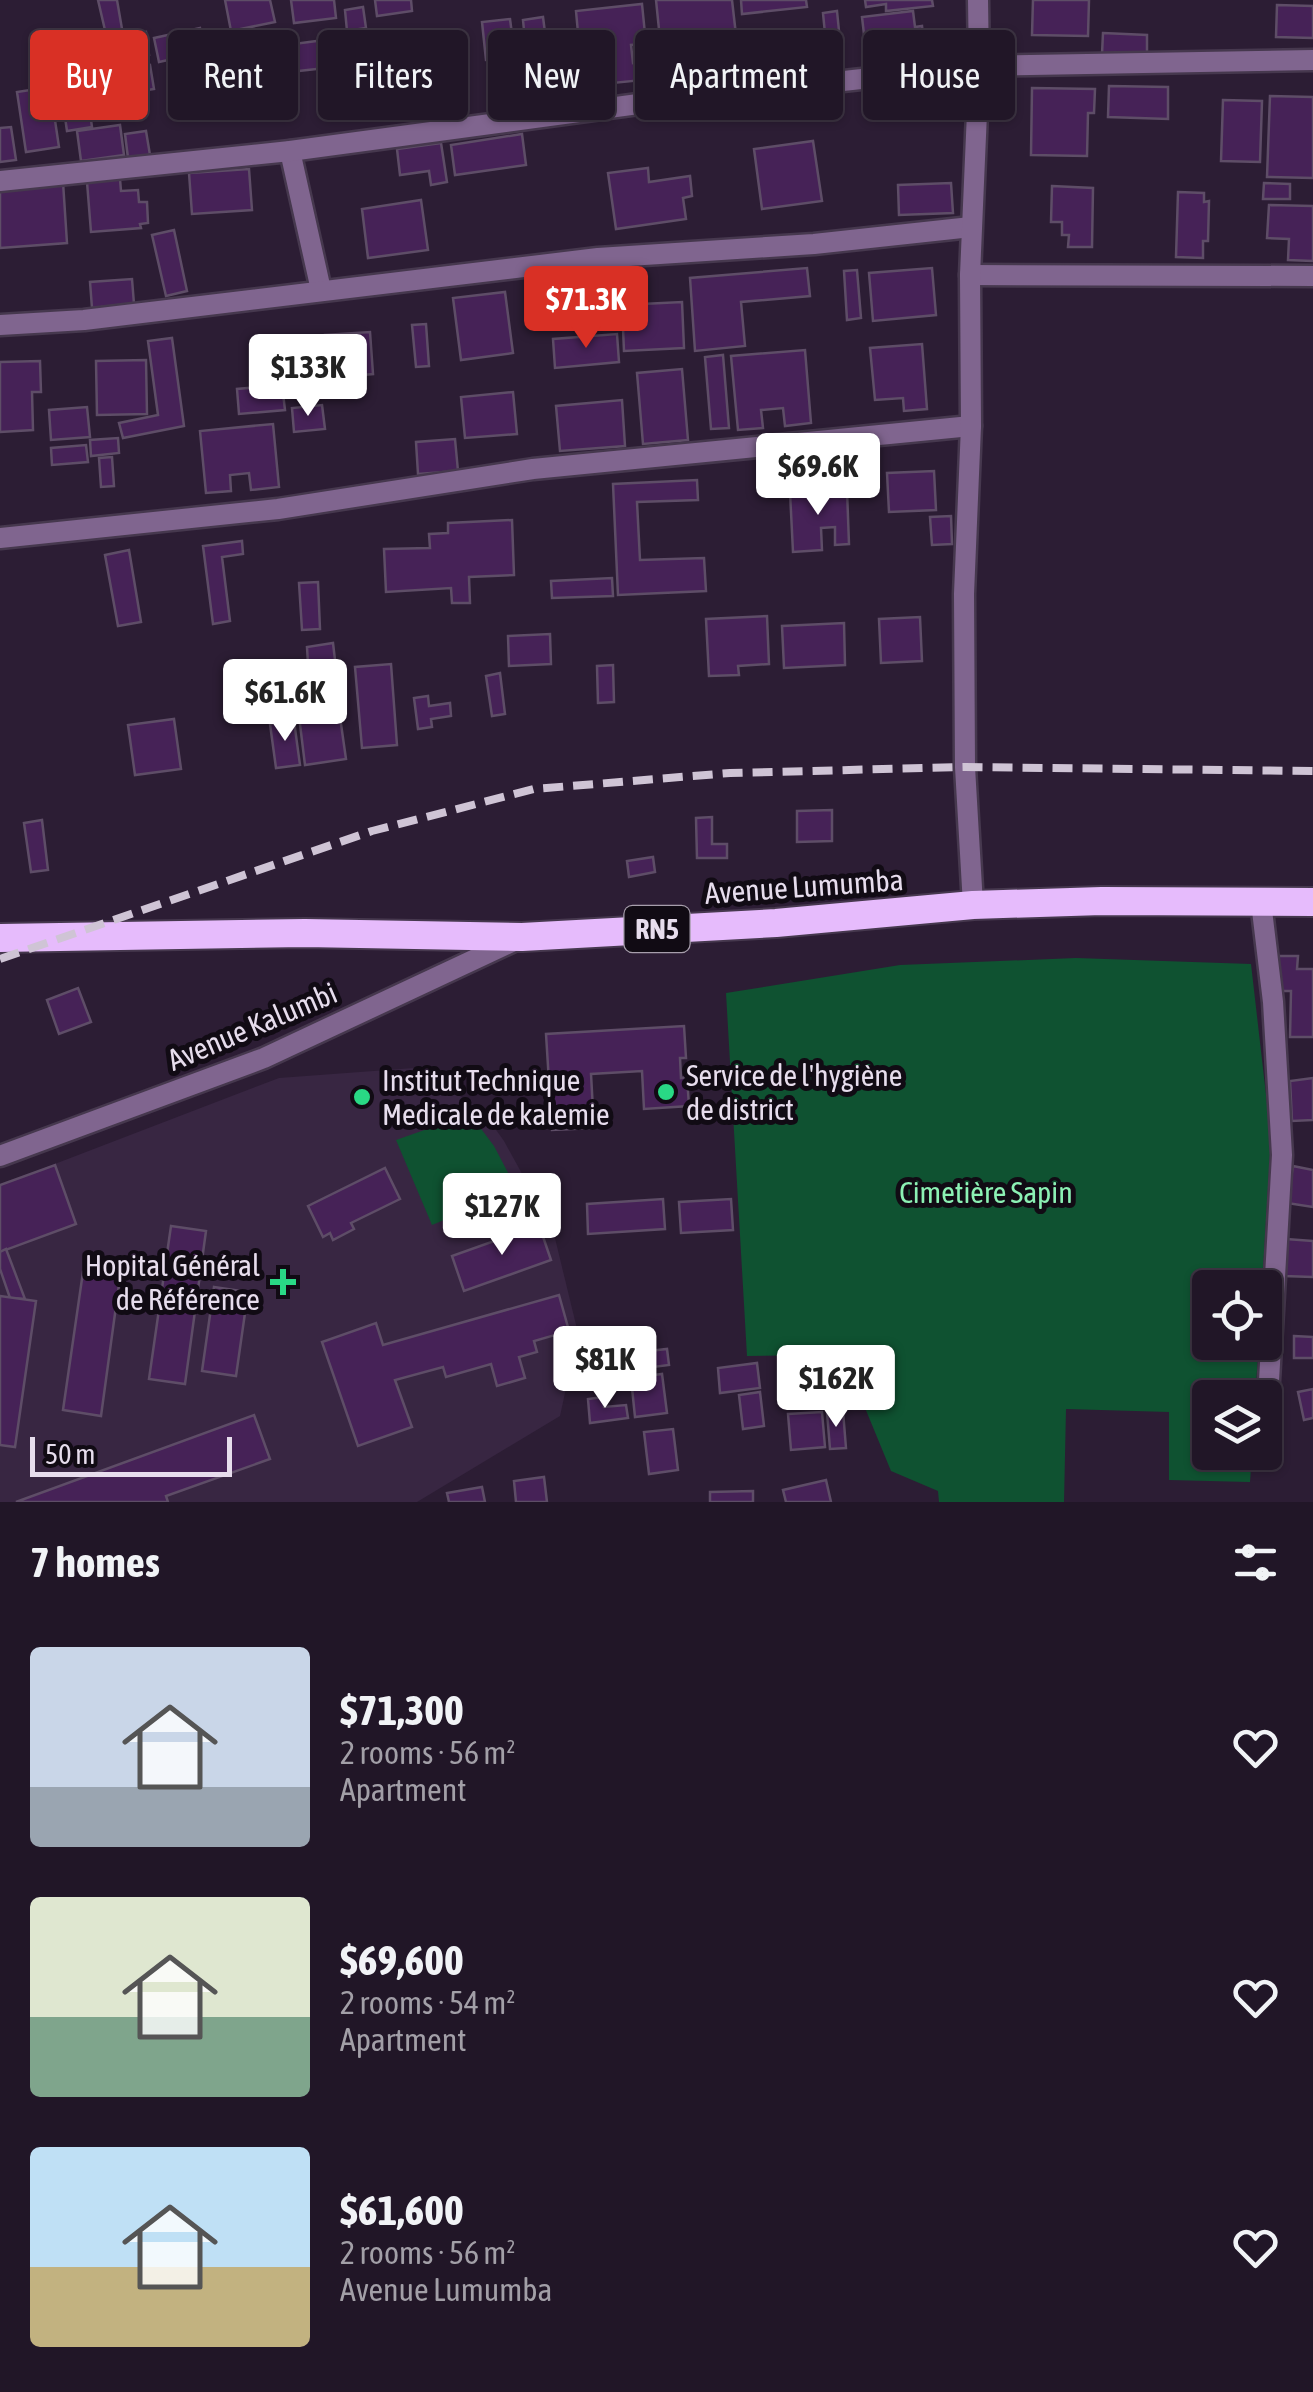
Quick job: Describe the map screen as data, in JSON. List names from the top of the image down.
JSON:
{
  "streets": {
    "highway": ["Avenue Lumumba", "RN5"],
    "street": ["Avenue Kalumbi"]
  },
  "crossings": [
    ["Avenue Lumumba", "Avenue Kalumbi"]
  ],
  "parks": ["Cimetière Sapin"],
  "places": {
    "other": ["Service de l'hygiène de district", "Institut Technique Medicale de kalemie"],
    "health": ["Hopital Général de Référence"]
  },
  "scale_bar": "50 m",
  "page": {
    "chip": [
      "Buy",
      "Rent",
      "Filters",
      "New",
      "Apartment",
      "House"
    ],
    "price": [
      "$71.3K",
      "$133K",
      "$69.6K",
      "$61.6K",
      "$127K",
      "$81K",
      "$162K"
    ],
    "scale": "50 m",
    "heading": "7 homes",
    "list": [
      {
        "name": "$71,300",
        "note": "2 rooms · 56 m² · Apartment"
      },
      {
        "name": "$69,600",
        "note": "2 rooms · 54 m² · Apartment"
      },
      {
        "name": "$61,600",
        "note": "2 rooms · 56 m² · Avenue Lumumba"
      }
    ]
  }
}
